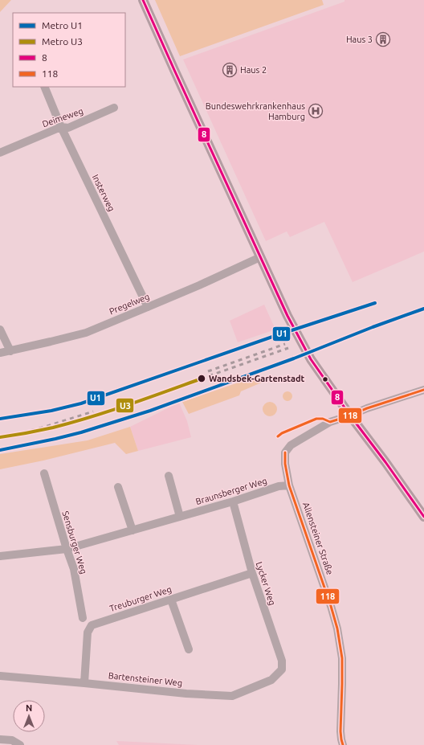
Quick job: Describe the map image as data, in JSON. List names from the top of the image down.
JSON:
{
  "streets": {
    "street": [
      "Deimeweg",
      "Insterweg",
      "Pregelweg",
      "Braunsberger Weg",
      "Allensteiner Straße",
      "Sensburger Weg",
      "Lycker Weg",
      "Treuburger Weg",
      "Bartensteiner Weg"
    ]
  },
  "crossings": [
    ["Deimeweg", "Insterweg"],
    ["Insterweg", "Pregelweg"],
    ["Braunsberger Weg", "Allensteiner Straße"],
    ["Braunsberger Weg", "Sensburger Weg"],
    ["Braunsberger Weg", "Lycker Weg"],
    ["Lycker Weg", "Treuburger Weg"],
    ["Lycker Weg", "Bartensteiner Weg"],
    ["Treuburger Weg", "Bartensteiner Weg"]
  ],
  "places": {
    "building": ["Haus 3", "Haus 2"],
    "hospital": ["Bundeswehrkrankenhaus Hamburg"],
    "other": ["Wandsbek-Gartenstadt"]
  },
  "lines": [
    "transit line 8",
    "metro line U1",
    "metro line U3",
    "transit line 118"
  ],
  "legend": [
    "Metro U1",
    "Metro U3",
    "8",
    "118"
  ],
  "north": "top"
}
